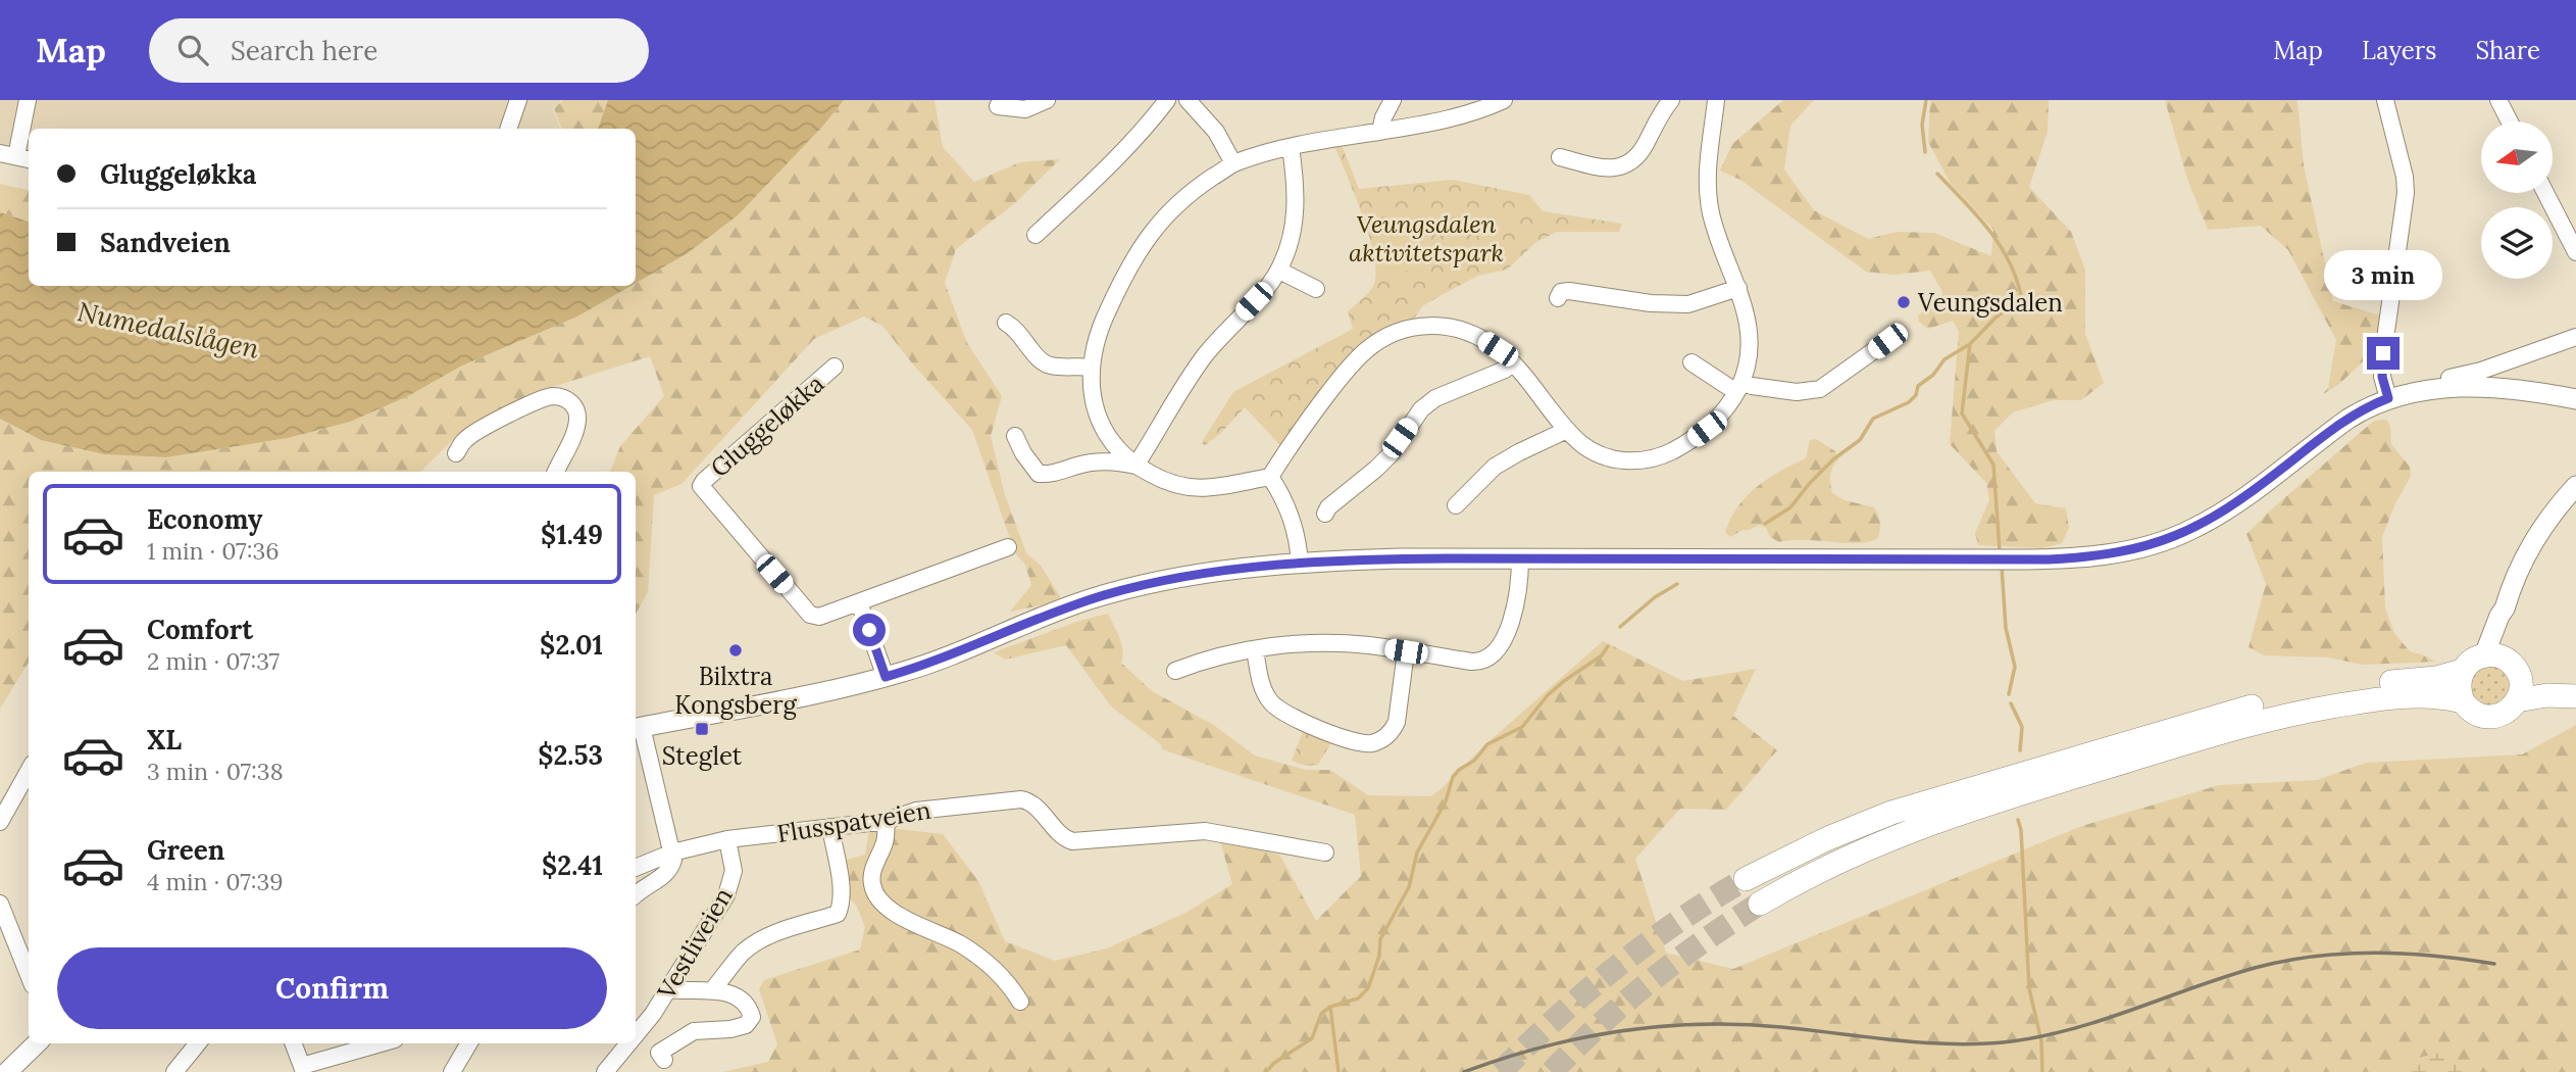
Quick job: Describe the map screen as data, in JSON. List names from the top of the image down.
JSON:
{
  "streets": {
    "street": ["Gluggeløkka", "Flusspatveien", "Vestliveien"]
  },
  "crossings": [
    ["Flusspatveien", "Vestliveien"]
  ],
  "water": ["Numedalslågen"],
  "parks": ["Veungsdalen aktivitetspark"],
  "places": {
    "other": ["Veungsdalen", "Bilxtra Kongsberg"],
    "transit": ["Steglet"]
  },
  "north": "left",
  "page": {
    "header": "Map",
    "search": "Search here",
    "nav": ["Map", "Layers", "Share"],
    "banner": ["Gluggeløkka", "Sandveien"],
    "bubble": "3 min",
    "list": [
      {
        "name": "Economy",
        "note": "1 min · 07:36",
        "value": "$1.49"
      },
      {
        "name": "Comfort",
        "note": "2 min · 07:37",
        "value": "$2.01"
      },
      {
        "name": "XL",
        "note": "3 min · 07:38",
        "value": "$2.53"
      },
      {
        "name": "Green",
        "note": "4 min · 07:39",
        "value": "$2.41"
      }
    ],
    "buttons": "Confirm"
  }
}
